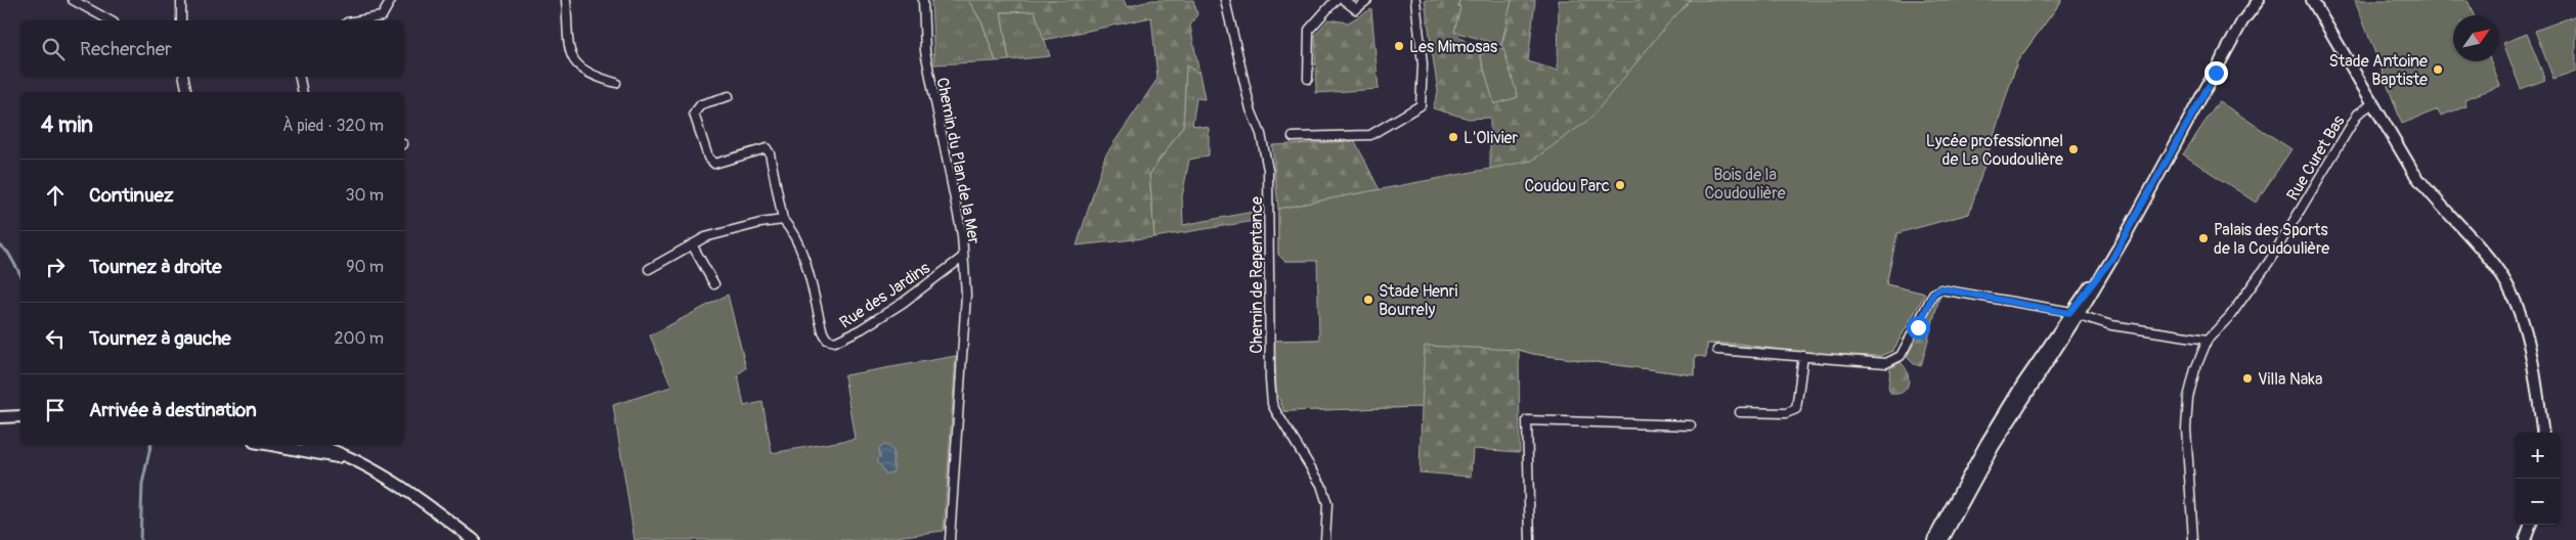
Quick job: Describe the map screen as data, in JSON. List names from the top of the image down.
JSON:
{
  "streets": {
    "street": [
      "Rue Curet Bas",
      "Chemin du Plan de la Mer",
      "Chemin de Repentance",
      "Rue des Jardins"
    ]
  },
  "crossings": [
    ["Chemin du Plan de la Mer", "Rue des Jardins"]
  ],
  "parks": ["Bois de la Coudoulière"],
  "places": [
    "Les Mimosas",
    "Stade Antoine Baptiste",
    "L'Olivier",
    "Lycée professionnel de La Coudoulière",
    "Coudou Parc",
    "Palais des Sports de la Coudoulière",
    "Stade Henri Bourrely",
    "Villa Naka"
  ],
  "north": "top right",
  "page": {
    "search": "Rechercher",
    "heading": ["4 min", "À pied · 320 m"],
    "list": [
      ["Continuez", "30 m"],
      ["Tournez à droite", "90 m"],
      ["Tournez à gauche", "200 m"],
      "Arrivée à destination"
    ],
    "map_buttons": ["+", "−"]
  }
}
